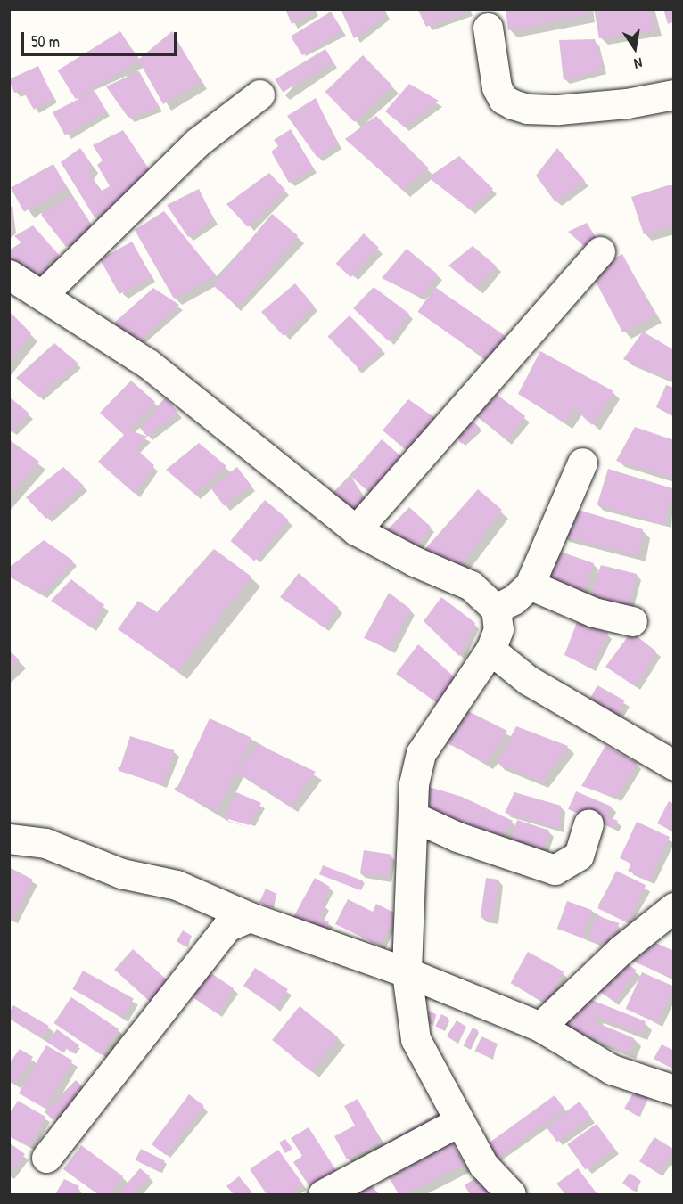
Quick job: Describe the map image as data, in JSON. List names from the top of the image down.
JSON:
{
  "scale_bar": "50 m",
  "north": "bottom"
}
